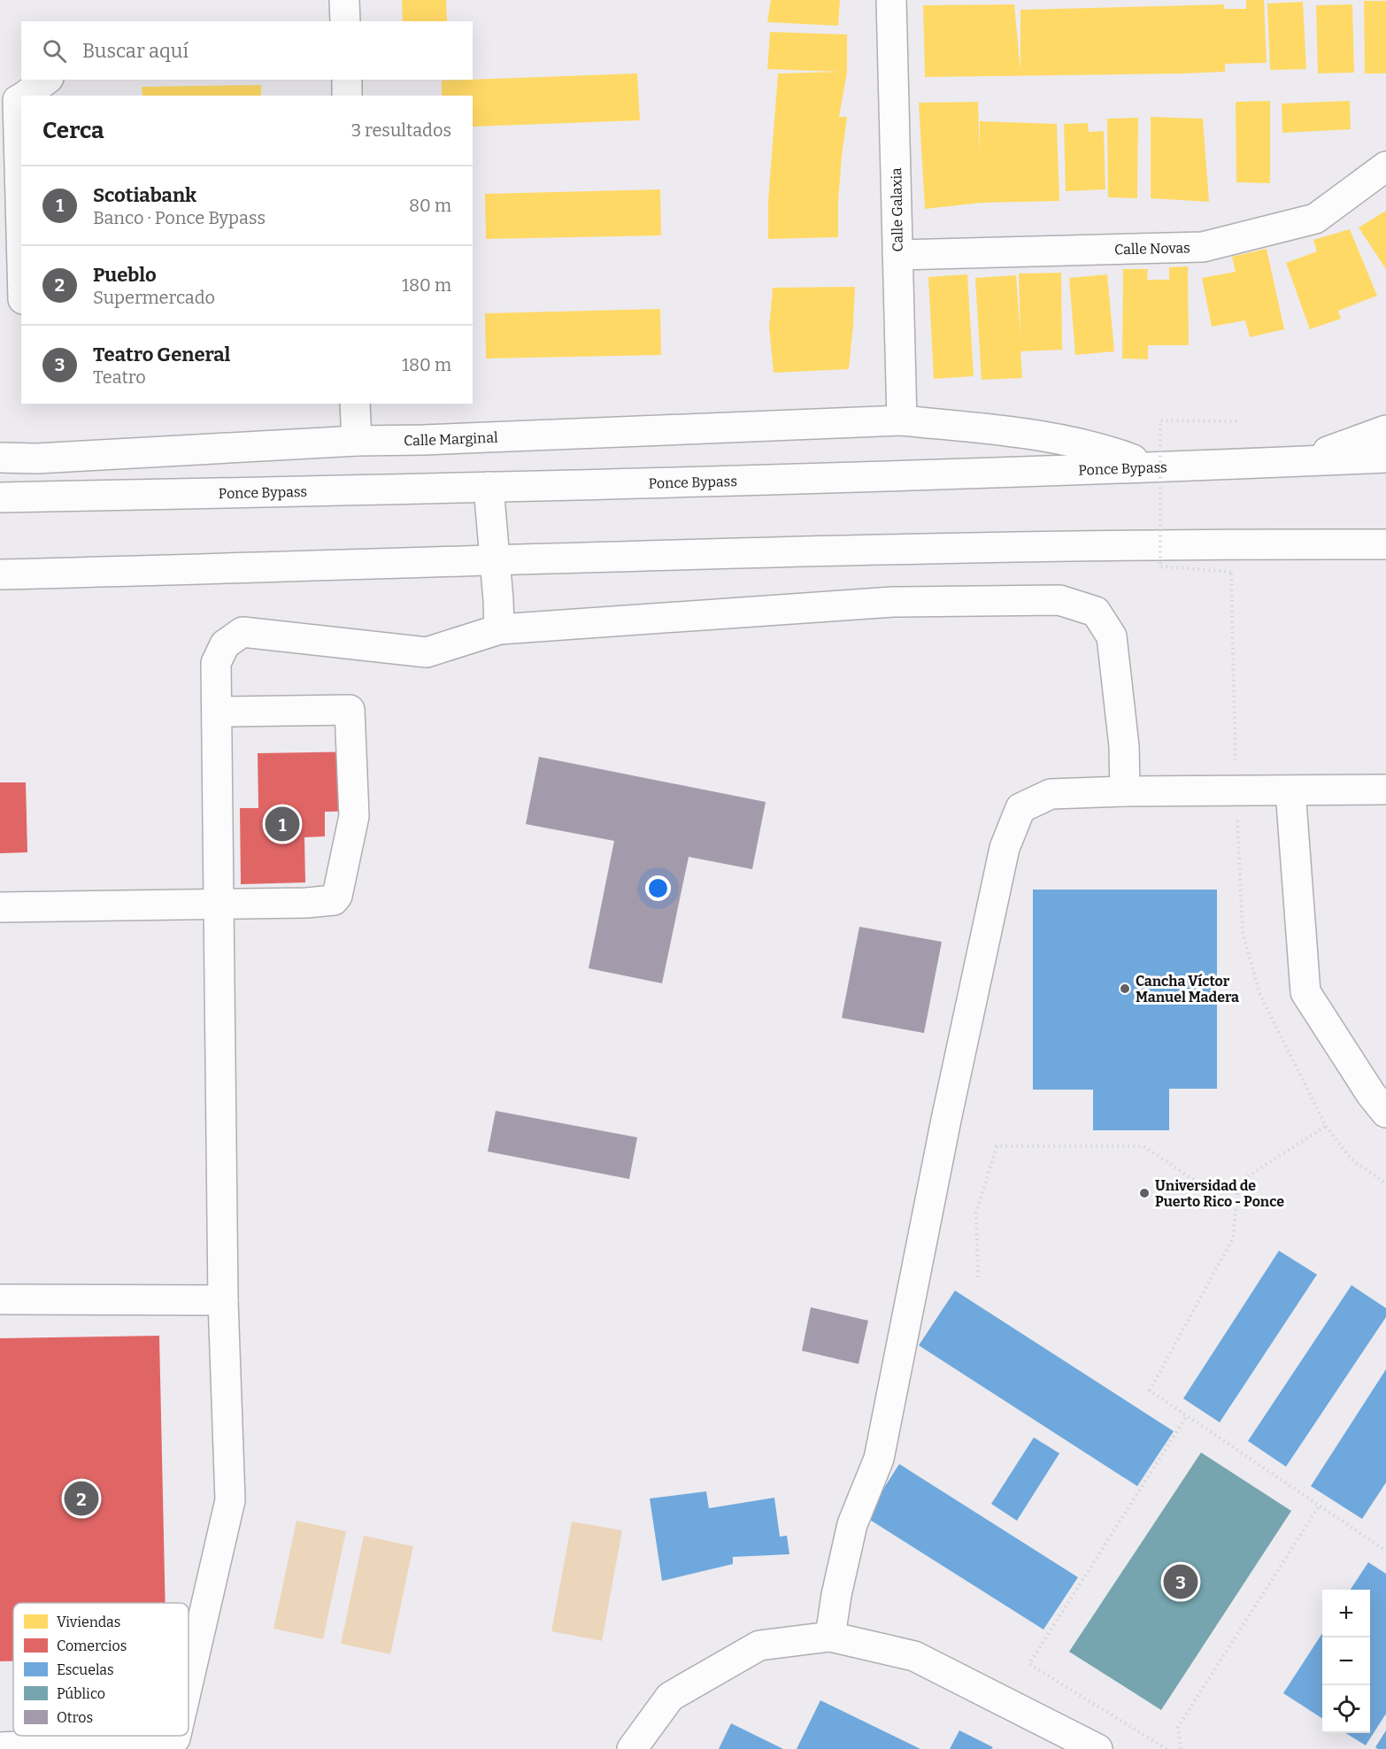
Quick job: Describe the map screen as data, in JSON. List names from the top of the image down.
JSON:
{
  "streets": {
    "main road": [
      "Calle Galaxia",
      "Calle Novas",
      "Calle Marginal",
      "Ponce Bypass"
    ]
  },
  "crossings": [
    ["Calle Galaxia", "Calle Novas"],
    ["Calle Galaxia", "Calle Marginal"],
    ["Calle Marginal", "Ponce Bypass"]
  ],
  "places": ["Cancha Víctor Manuel Madera", "Universidad de Puerto Rico - Ponce"],
  "legend": [
    "Viviendas",
    "Comercios",
    "Escuelas",
    "Público",
    "Otros"
  ],
  "page": {
    "search": "Buscar aquí",
    "heading": ["Cerca", "3 resultados"],
    "list": [
      {
        "mark": "1",
        "name": "Scotiabank",
        "note": "Banco · Ponce Bypass",
        "value": "80 m"
      },
      {
        "mark": "2",
        "name": "Pueblo",
        "note": "Supermercado",
        "value": "180 m"
      },
      {
        "mark": "3",
        "name": "Teatro General",
        "note": "Teatro",
        "value": "180 m"
      }
    ],
    "pins": ["1", "2", "3"],
    "map_buttons": ["+", "−"]
  }
}
